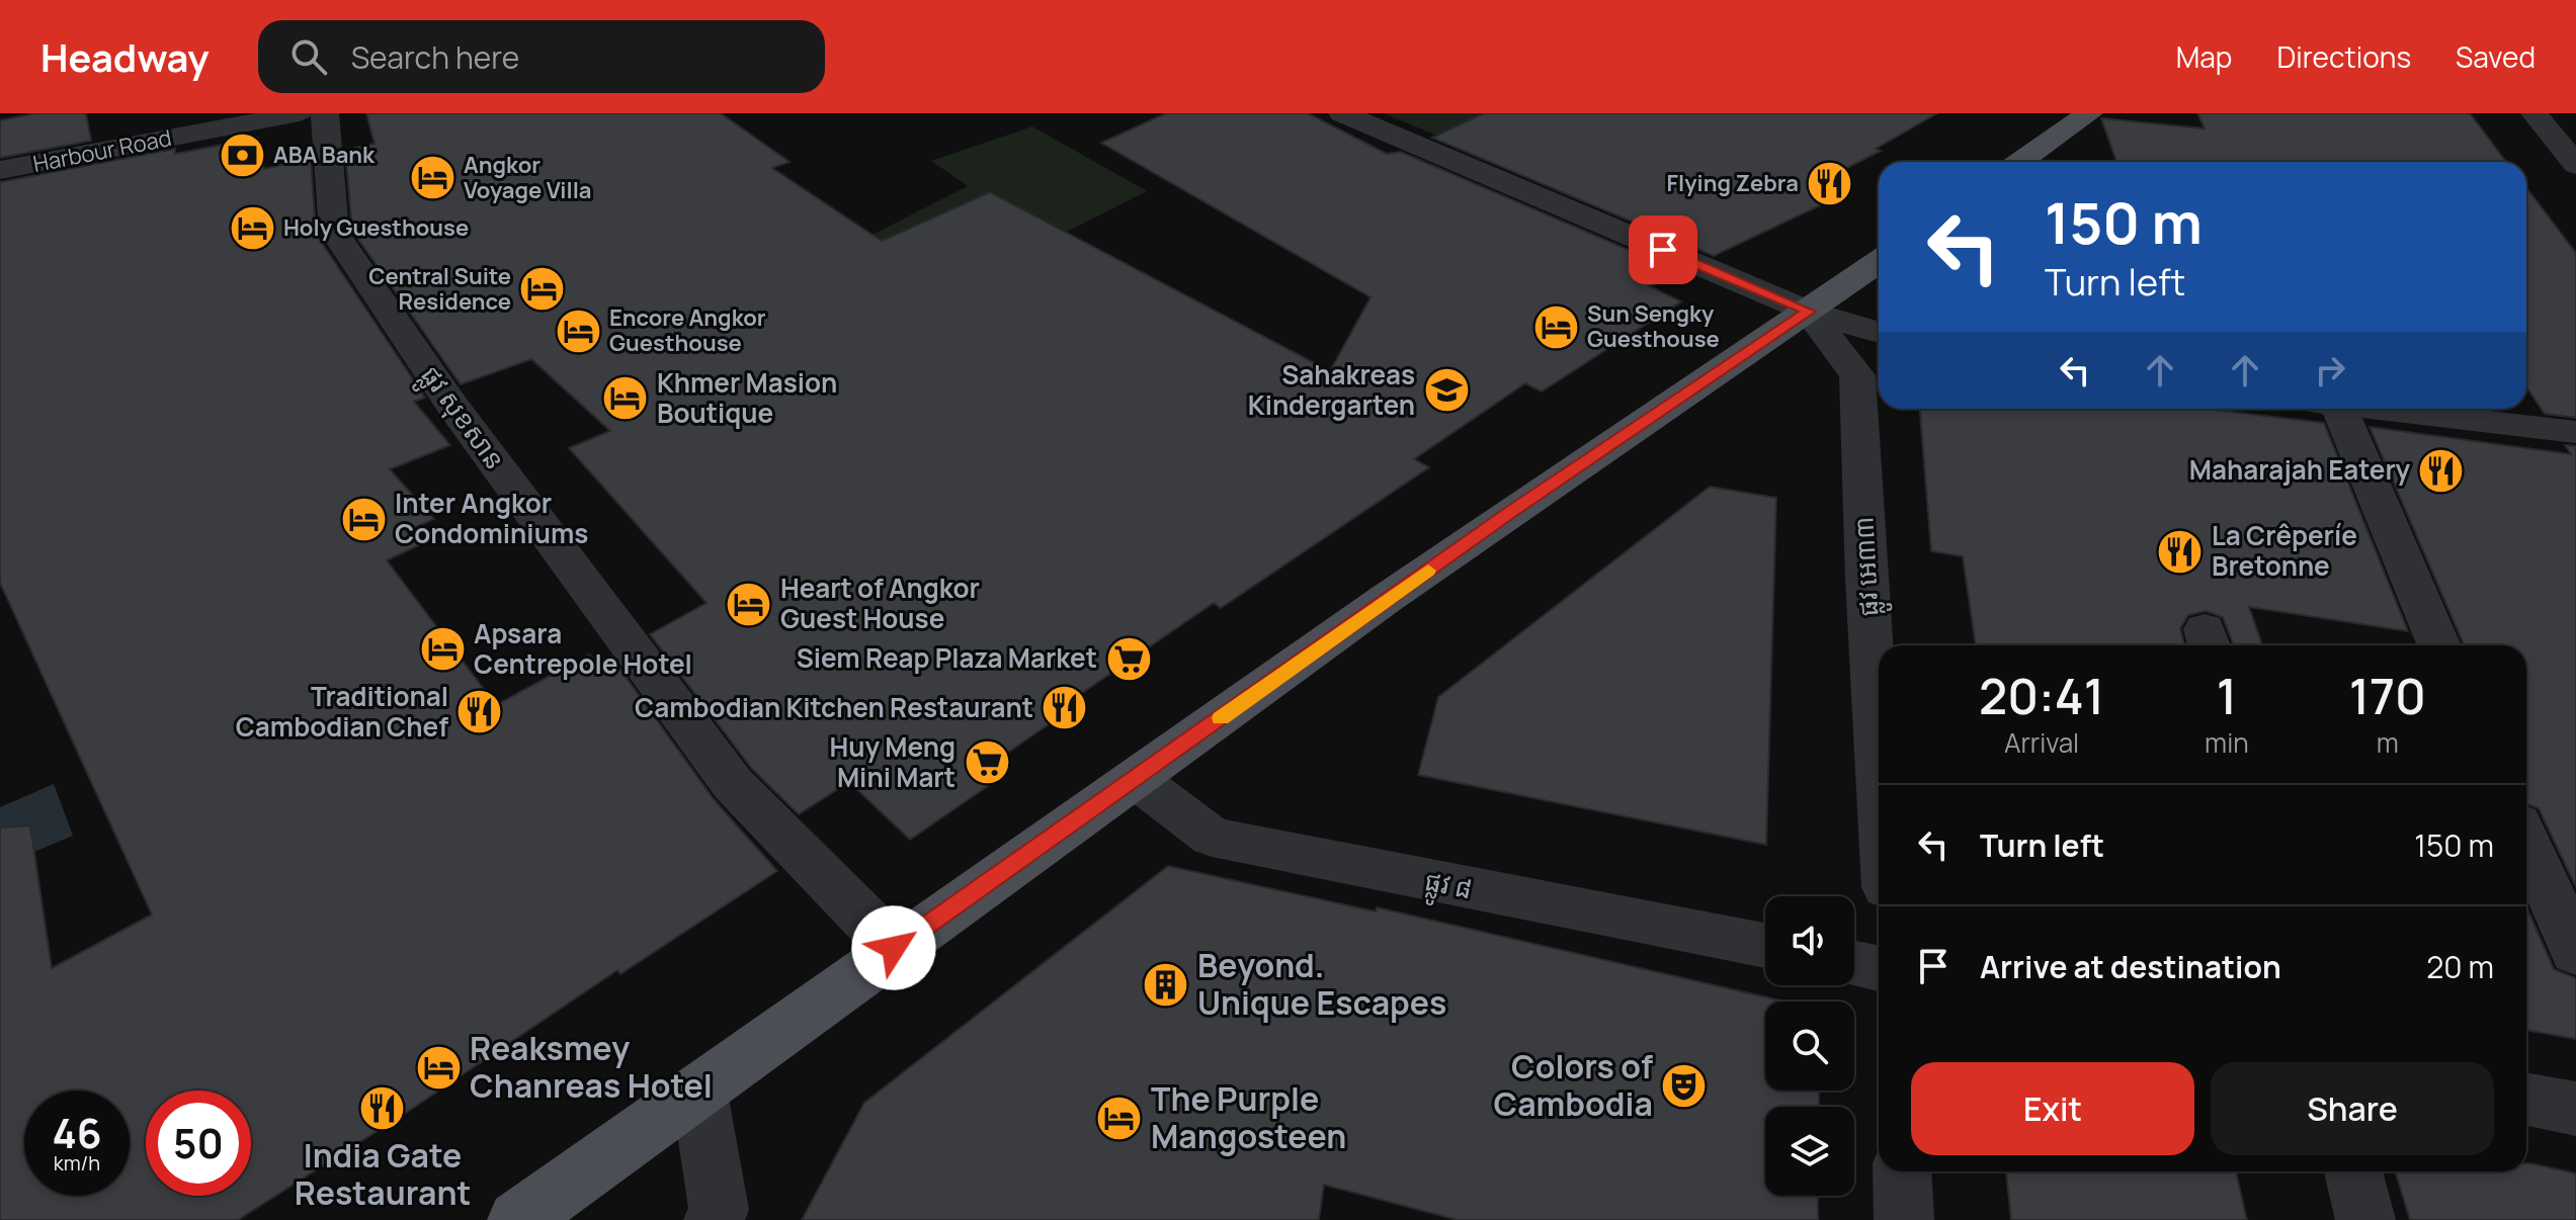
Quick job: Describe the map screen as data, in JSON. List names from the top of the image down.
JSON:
{
  "streets": {
    "street": [
      "Harbour Road",
      "ផ្លូវ សុខសាន",
      "ផ្លូវ អេ៣៣",
      "ផ្លូវ ៨"
    ]
  },
  "places": {
    "bank": ["ABA Bank"],
    "hotel": [
      "Angkor Voyage Villa",
      "Holy Guesthouse",
      "Central Suite Residence",
      "Sun Sengky Guesthouse",
      "Encore Angkor Guesthouse",
      "Khmer Masion Boutique",
      "Inter Angkor Condominiums",
      "Heart of Angkor Guest House",
      "Apsara Centrepole Hotel",
      "Reaksmey Chanreas Hotel",
      "The Purple Mangosteen"
    ],
    "restaurant": [
      "Flying Zebra",
      "Maharajah Eatery",
      "La Crêperíe Bretonne",
      "Cambodian Kitchen Restaurant",
      "Traditional Cambodian Chef",
      "India Gate Restaurant"
    ],
    "school or university": ["Sahakreas Kindergarten"],
    "supermarket": ["Siem Reap Plaza Market", "Huy Meng Mini Mart"],
    "building": ["Beyond. Unique Escapes"],
    "theatre": ["Colors of Cambodia"]
  },
  "page": {
    "header": "Headway",
    "search": "Search here",
    "nav": ["Map", "Directions", "Saved"],
    "turn": ["150 m", "Turn left"],
    "eta": [
      "20:41",
      "Arrival",
      "1",
      "min",
      "170",
      "m"
    ],
    "list": [
      {
        "name": "Turn left",
        "value": "150 m"
      },
      {
        "name": "Arrive at destination",
        "value": "20 m"
      }
    ],
    "buttons": ["Exit", "Share"],
    "speed": "46 km/h",
    "limit": "50"
  }
}
